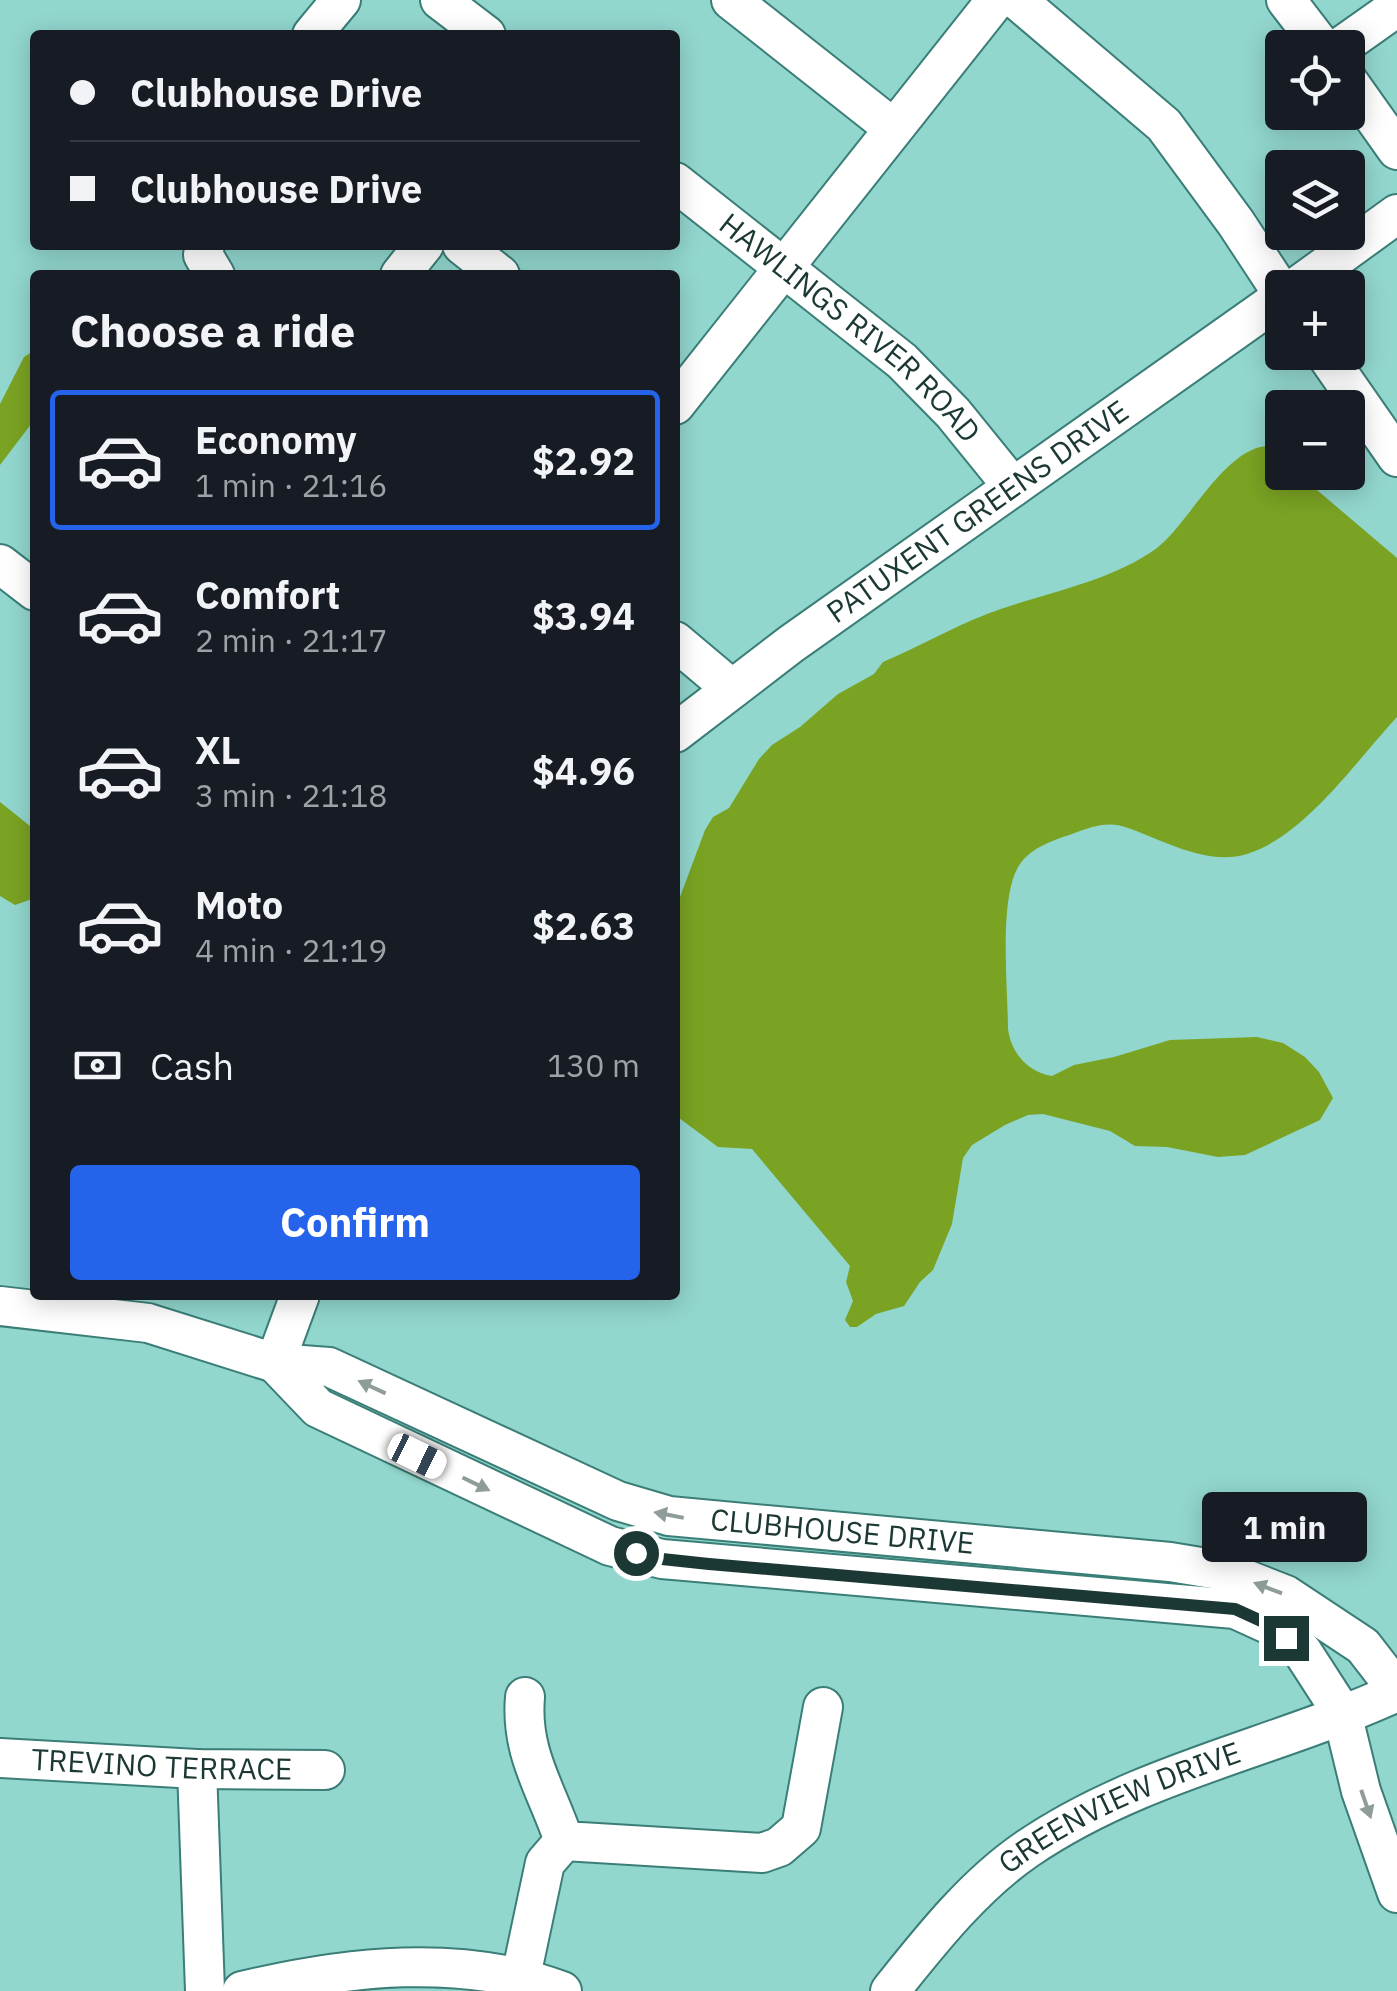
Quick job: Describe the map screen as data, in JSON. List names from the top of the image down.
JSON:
{
  "streets": {
    "street": [
      "HAWLINGS RIVER ROAD",
      "PATUXENT GREENS DRIVE",
      "CLUBHOUSE DRIVE",
      "TREVINO TERRACE",
      "GREENVIEW DRIVE"
    ]
  },
  "crossings": [
    ["HAWLINGS RIVER ROAD", "PATUXENT GREENS DRIVE"],
    ["CLUBHOUSE DRIVE", "GREENVIEW DRIVE"]
  ],
  "page": {
    "map_buttons": ["+", "−"],
    "banner": ["Clubhouse Drive", "Clubhouse Drive"],
    "heading": "Choose a ride",
    "list": [
      {
        "name": "Economy",
        "note": "1 min · 21:16",
        "value": "$2.92"
      },
      {
        "name": "Comfort",
        "note": "2 min · 21:17",
        "value": "$3.94"
      },
      {
        "name": "XL",
        "note": "3 min · 21:18",
        "value": "$4.96"
      },
      {
        "name": "Moto",
        "note": "4 min · 21:19",
        "value": "$2.63"
      }
    ],
    "pay": ["Cash", "130 m"],
    "buttons": "Confirm",
    "bubble": "1 min"
  }
}
